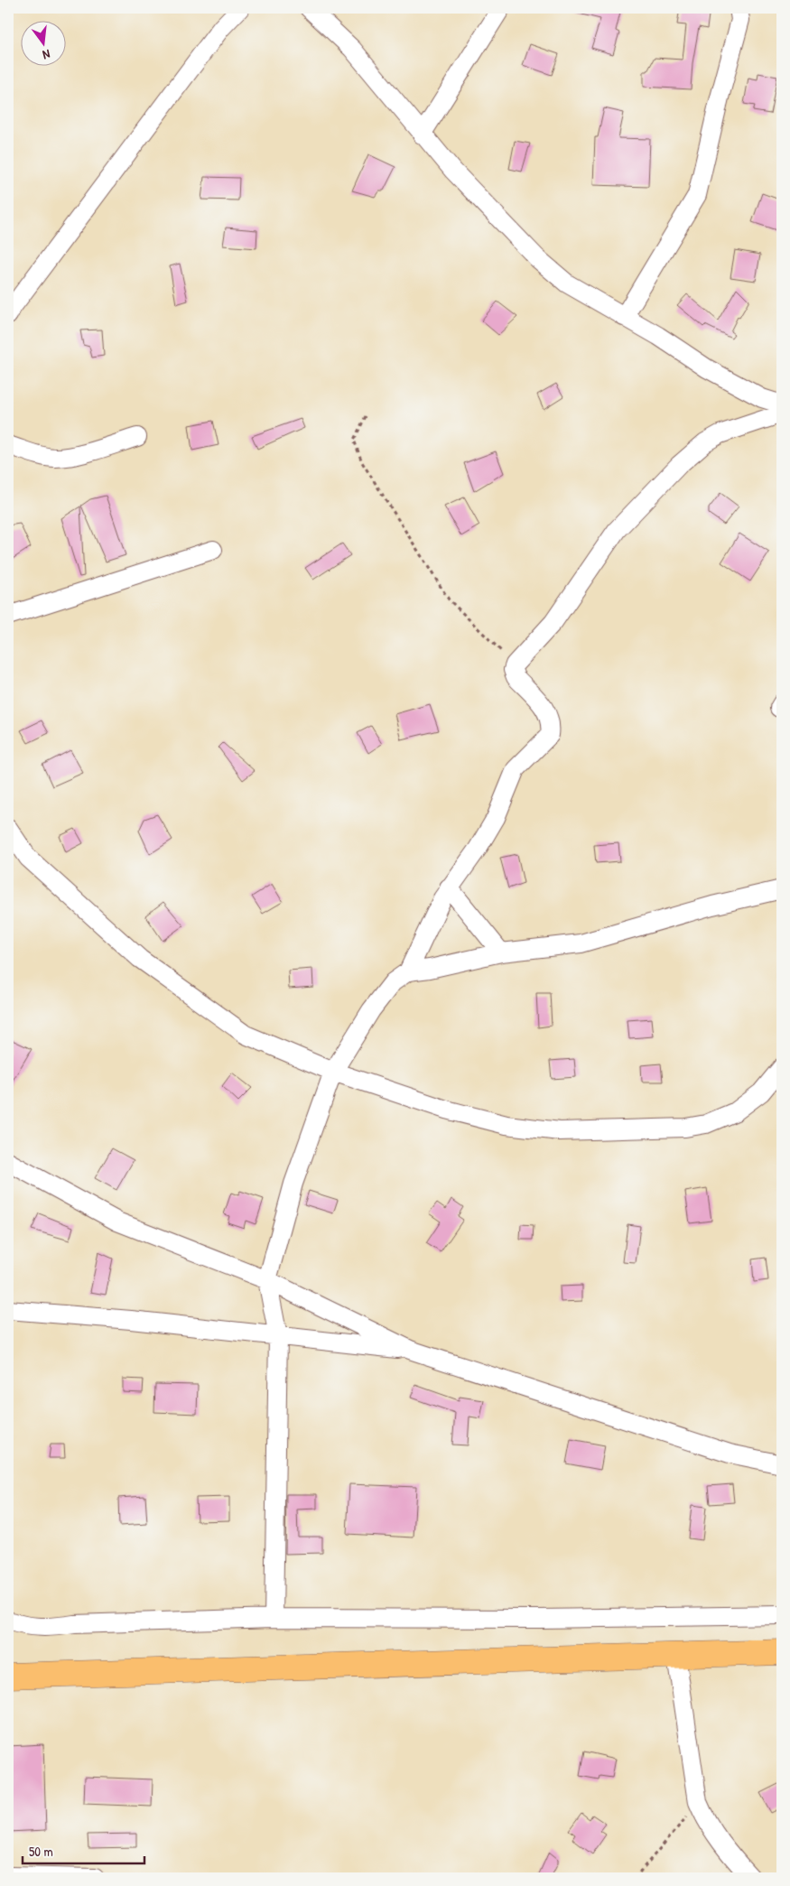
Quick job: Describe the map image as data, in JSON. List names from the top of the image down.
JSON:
{
  "scale_bar": "50 m",
  "north": "bottom"
}
